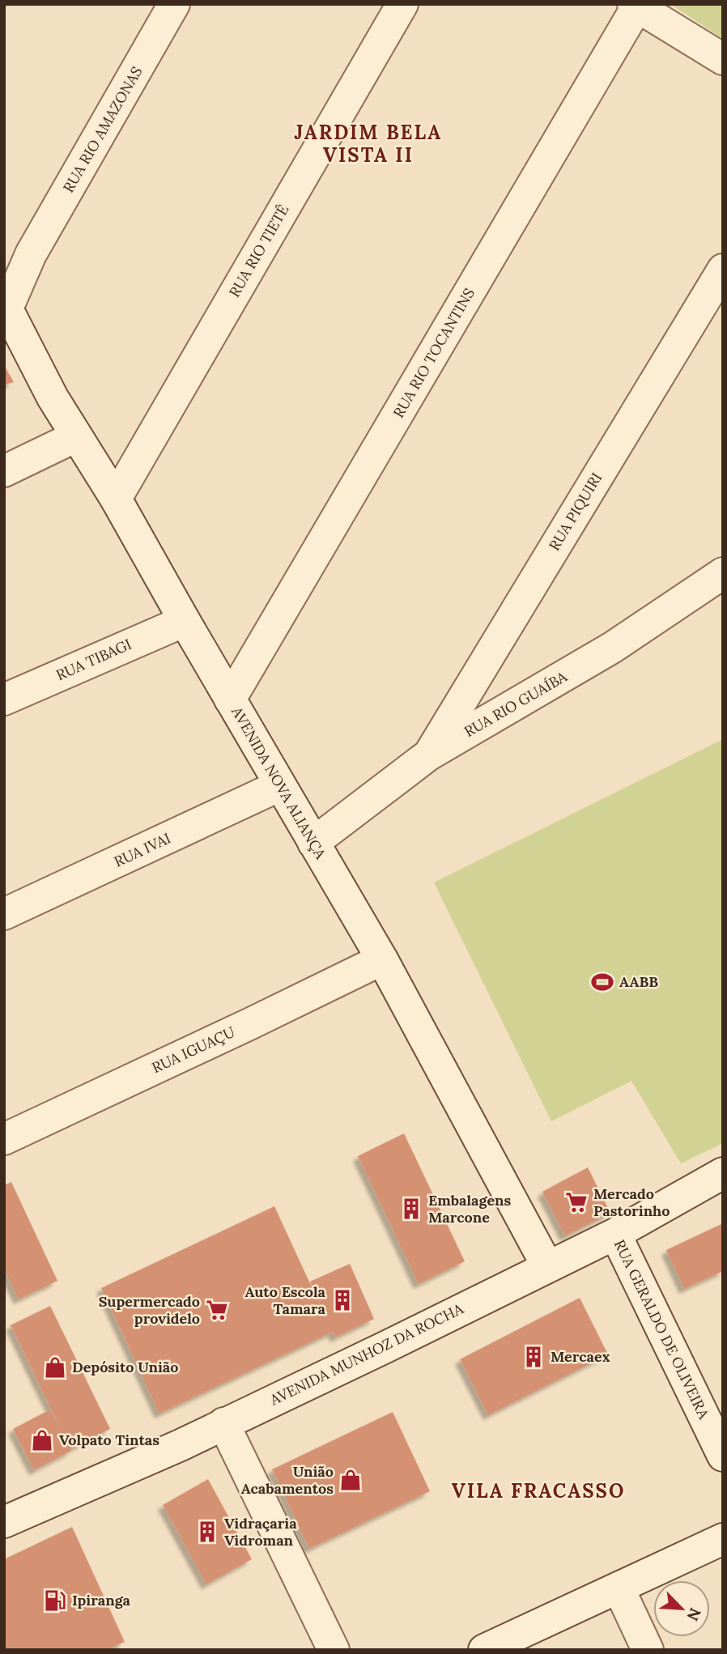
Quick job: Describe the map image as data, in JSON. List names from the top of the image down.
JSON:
{
  "streets": {
    "street": [
      "RUA RIO AMAZONAS",
      "RUA RIO TIETÊ",
      "RUA RIO TOCANTINS",
      "RUA PIQUIRI",
      "RUA TIBAGI",
      "RUA RIO GUAÍBA",
      "AVENIDA NOVA ALIANÇA",
      "RUA IVAI",
      "RUA IGUAÇU",
      "RUA GERALDO DE OLIVEIRA",
      "AVENIDA MUNHOZ DA ROCHA"
    ]
  },
  "crossings": [
    ["RUA RIO AMAZONAS", "AVENIDA NOVA ALIANÇA"],
    ["RUA RIO TIETÊ", "AVENIDA NOVA ALIANÇA"],
    ["RUA RIO TOCANTINS", "AVENIDA NOVA ALIANÇA"],
    ["RUA PIQUIRI", "RUA RIO GUAÍBA"],
    ["RUA TIBAGI", "AVENIDA NOVA ALIANÇA"],
    ["RUA RIO GUAÍBA", "AVENIDA NOVA ALIANÇA"],
    ["AVENIDA NOVA ALIANÇA", "RUA IVAI"],
    ["AVENIDA NOVA ALIANÇA", "RUA IGUAÇU"],
    ["AVENIDA NOVA ALIANÇA", "AVENIDA MUNHOZ DA ROCHA"],
    ["RUA GERALDO DE OLIVEIRA", "AVENIDA MUNHOZ DA ROCHA"]
  ],
  "districts": ["JARDIM BELA VISTA II", "VILA FRACASSO"],
  "places": {
    "sports": ["AABB"],
    "supermarket": ["Mercado Pastorinho", "Supermercado providelo"],
    "building": [
      "Embalagens Marcone",
      "Auto Escola Tamara",
      "Mercaex",
      "Vidraçaria Vidroman"
    ],
    "shop": ["Depósito União", "Volpato Tintas", "União Acabamentos"],
    "fuel station": ["Ipiranga"]
  },
  "north": "bottom right"
}
